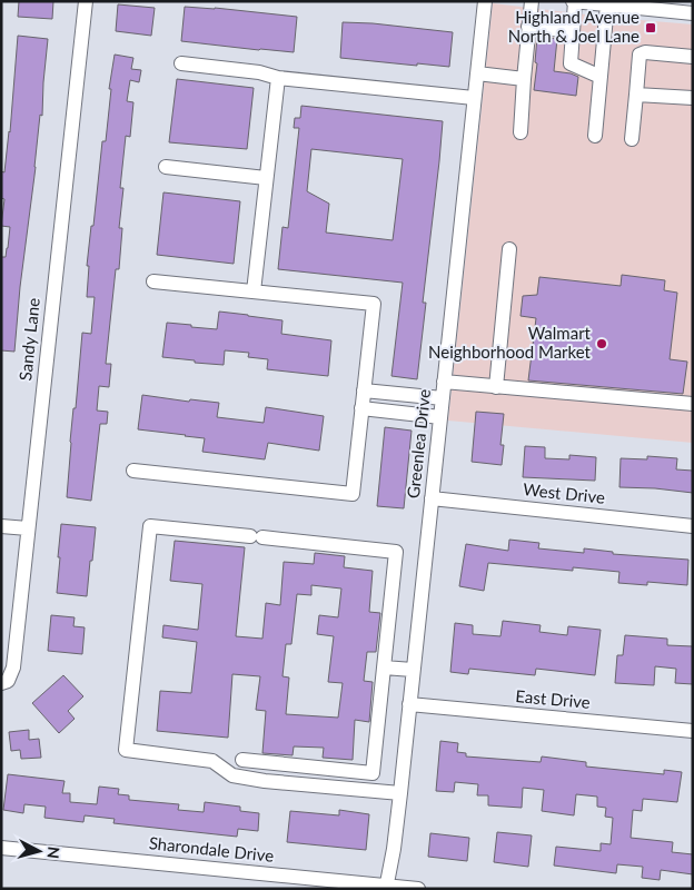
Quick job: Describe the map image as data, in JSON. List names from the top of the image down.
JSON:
{
  "streets": {
    "street": [
      "Sandy Lane",
      "Greenlea Drive",
      "West Drive",
      "East Drive",
      "Sharondale Drive"
    ]
  },
  "crossings": [
    ["Greenlea Drive", "West Drive"],
    ["Greenlea Drive", "East Drive"],
    ["Greenlea Drive", "Sharondale Drive"]
  ],
  "places": {
    "transit": ["Highland Avenue North & Joel Lane"],
    "other": ["Walmart Neighborhood Market"]
  },
  "north": "right"
}
